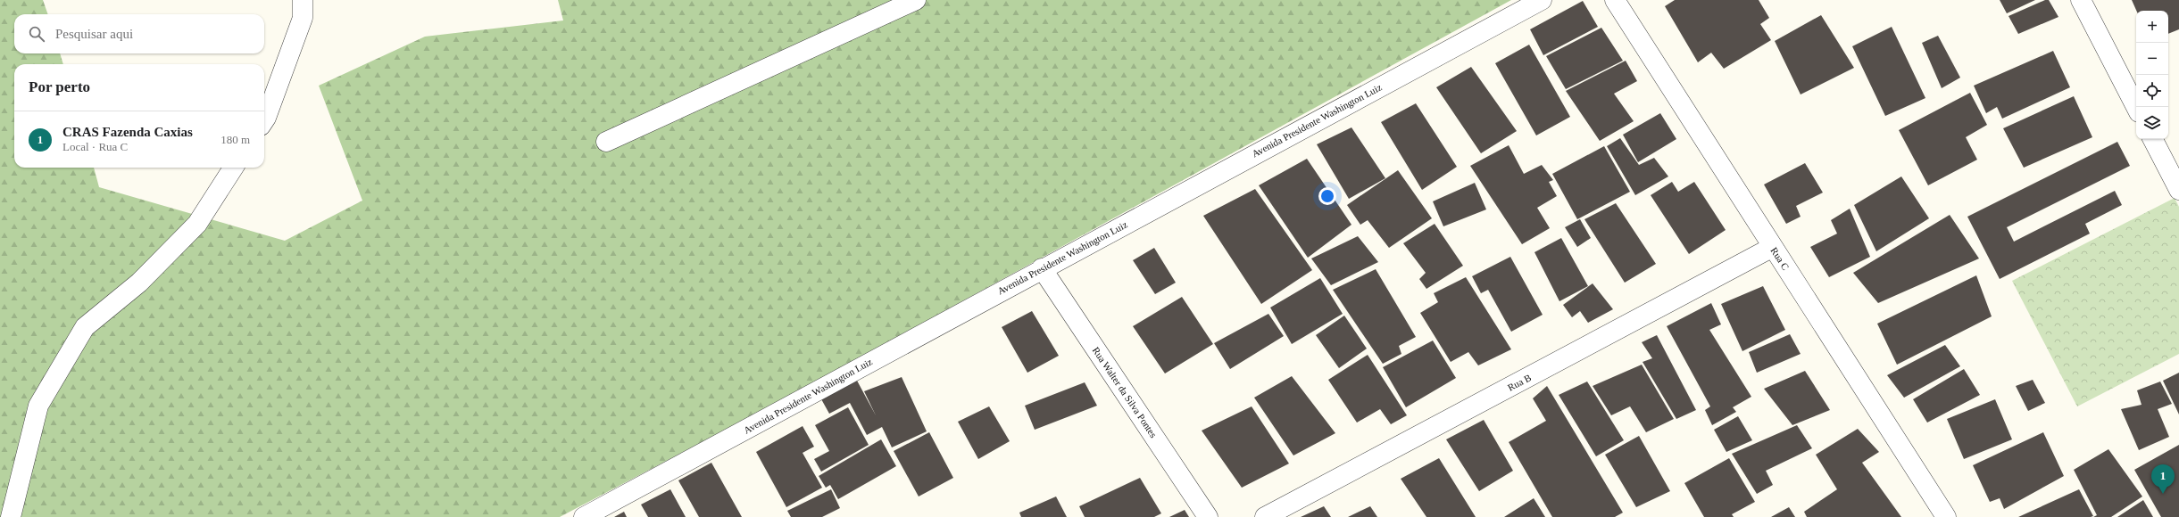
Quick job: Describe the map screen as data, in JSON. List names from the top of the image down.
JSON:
{
  "streets": {
    "street": [
      "Avenida Presidente Washington Luiz",
      "Rua C",
      "Rua B",
      "Rua Walter da Silva Pontes"
    ]
  },
  "crossings": [
    ["Avenida Presidente Washington Luiz", "Rua Walter da Silva Pontes"],
    ["Rua C", "Rua B"]
  ],
  "page": {
    "map_buttons": ["+", "−"],
    "search": "Pesquisar aqui",
    "heading": "Por perto",
    "list": [
      {
        "mark": "1",
        "name": "CRAS Fazenda Caxias",
        "note": "Local · Rua C",
        "value": "180 m"
      }
    ],
    "pins": "1"
  }
}
